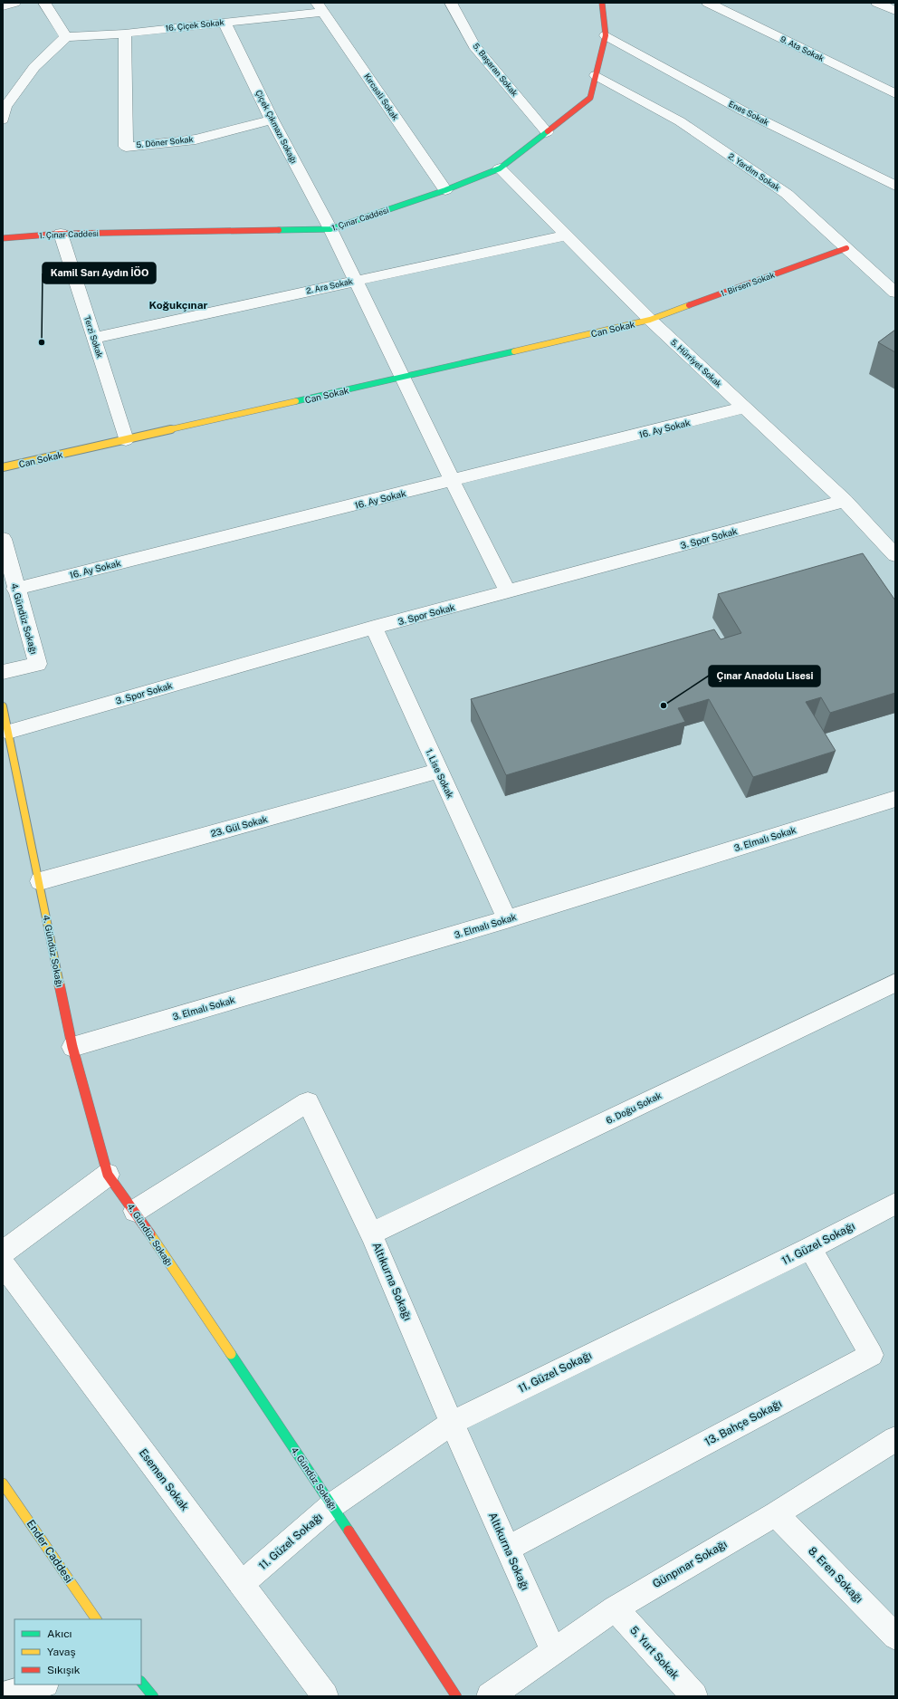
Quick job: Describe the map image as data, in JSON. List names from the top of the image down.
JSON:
{
  "streets": {
    "street": [
      "16. Çiçek Sokak",
      "9. Ata Sokak",
      "5. Başaran Sokak",
      "Kırcaali Sokak",
      "Enes Sokak",
      "Çiçek Çıkmazı Sokağı",
      "5. Döner Sokak",
      "2. Yardım Sokak",
      "1. Çınar Caddesi",
      "1. Birsen Sokak",
      "2. Ara Sokak",
      "Can Sokak",
      "Terzi Sokak",
      "5. Hürriyet Sokak",
      "16. Ay Sokak",
      "3. Spor Sokak",
      "4. Gündüz Sokağı",
      "1. Lise Sokak",
      "23. Gül Sokak",
      "3. Elmalı Sokak",
      "6. Doğu Sokak",
      "11. Güzel Sokağı",
      "Altıkurna Sokağı",
      "13. Bahçe Sokağı",
      "Esemen Sokak",
      "Ender Caddesi",
      "Günpınar Sokağı",
      "8. Eren Sokağı",
      "5. Yurt Sokak"
    ]
  },
  "crossings": [
    ["16. Çiçek Sokak", "Kırcaali Sokak"],
    ["16. Çiçek Sokak", "Çiçek Çıkmazı Sokağı"],
    ["16. Çiçek Sokak", "5. Döner Sokak"],
    ["5. Başaran Sokak", "1. Çınar Caddesi"],
    ["Kırcaali Sokak", "1. Çınar Caddesi"],
    ["Enes Sokak", "1. Çınar Caddesi"],
    ["Çiçek Çıkmazı Sokağı", "5. Döner Sokak"],
    ["Çiçek Çıkmazı Sokağı", "1. Çınar Caddesi"],
    ["Çiçek Çıkmazı Sokağı", "2. Ara Sokak"],
    ["Çiçek Çıkmazı Sokağı", "Can Sokak"],
    ["Çiçek Çıkmazı Sokağı", "16. Ay Sokak"],
    ["Çiçek Çıkmazı Sokağı", "3. Spor Sokak"],
    ["2. Yardım Sokak", "1. Çınar Caddesi"],
    ["2. Yardım Sokak", "1. Birsen Sokak"],
    ["1. Çınar Caddesi", "Terzi Sokak"],
    ["1. Çınar Caddesi", "5. Hürriyet Sokak"],
    ["1. Birsen Sokak", "Can Sokak"],
    ["1. Birsen Sokak", "5. Hürriyet Sokak"],
    ["2. Ara Sokak", "Terzi Sokak"],
    ["2. Ara Sokak", "5. Hürriyet Sokak"],
    ["Can Sokak", "Terzi Sokak"],
    ["Can Sokak", "5. Hürriyet Sokak"],
    ["5. Hürriyet Sokak", "16. Ay Sokak"],
    ["5. Hürriyet Sokak", "3. Spor Sokak"],
    ["16. Ay Sokak", "4. Gündüz Sokağı"],
    ["3. Spor Sokak", "4. Gündüz Sokağı"],
    ["3. Spor Sokak", "1. Lise Sokak"],
    ["4. Gündüz Sokağı", "23. Gül Sokak"],
    ["4. Gündüz Sokağı", "3. Elmalı Sokak"],
    ["4. Gündüz Sokağı", "11. Güzel Sokağı"],
    ["4. Gündüz Sokağı", "Altıkurna Sokağı"],
    ["1. Lise Sokak", "23. Gül Sokak"],
    ["1. Lise Sokak", "3. Elmalı Sokak"],
    ["6. Doğu Sokak", "Altıkurna Sokağı"],
    ["11. Güzel Sokağı", "Altıkurna Sokağı"],
    ["11. Güzel Sokağı", "13. Bahçe Sokağı"],
    ["11. Güzel Sokağı", "Esemen Sokak"],
    ["Altıkurna Sokağı", "13. Bahçe Sokağı"],
    ["Altıkurna Sokağı", "Günpınar Sokağı"],
    ["Günpınar Sokağı", "8. Eren Sokağı"],
    ["Günpınar Sokağı", "5. Yurt Sokak"]
  ],
  "districts": ["Koğukçınar"],
  "places": ["Kamil Sarı Aydın İÖO", "Çınar Anadolu Lisesi"],
  "legend": ["Akıcı", "Yavaş", "Sıkışık"]
}
